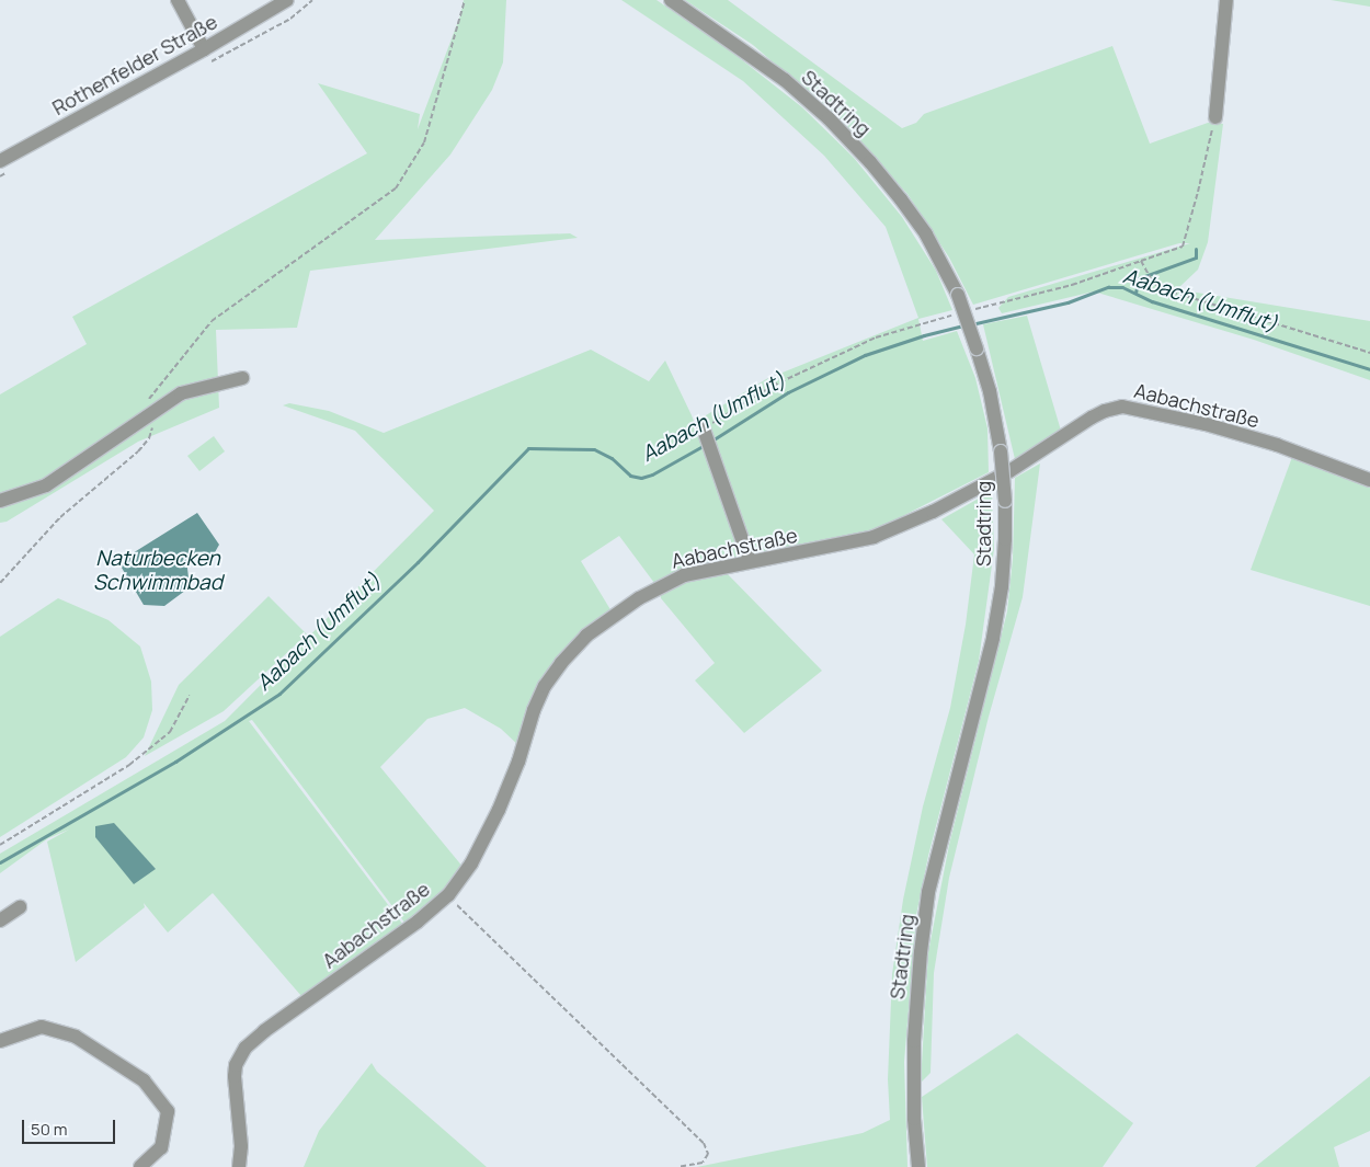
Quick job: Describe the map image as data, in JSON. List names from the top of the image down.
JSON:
{
  "streets": {
    "street": ["Rothenfelder Straße", "Stadtring", "Aabachstraße"]
  },
  "water": ["Aabach (Umflut)", "Naturbecken Schwimmbad"],
  "scale_bar": "50 m"
}
